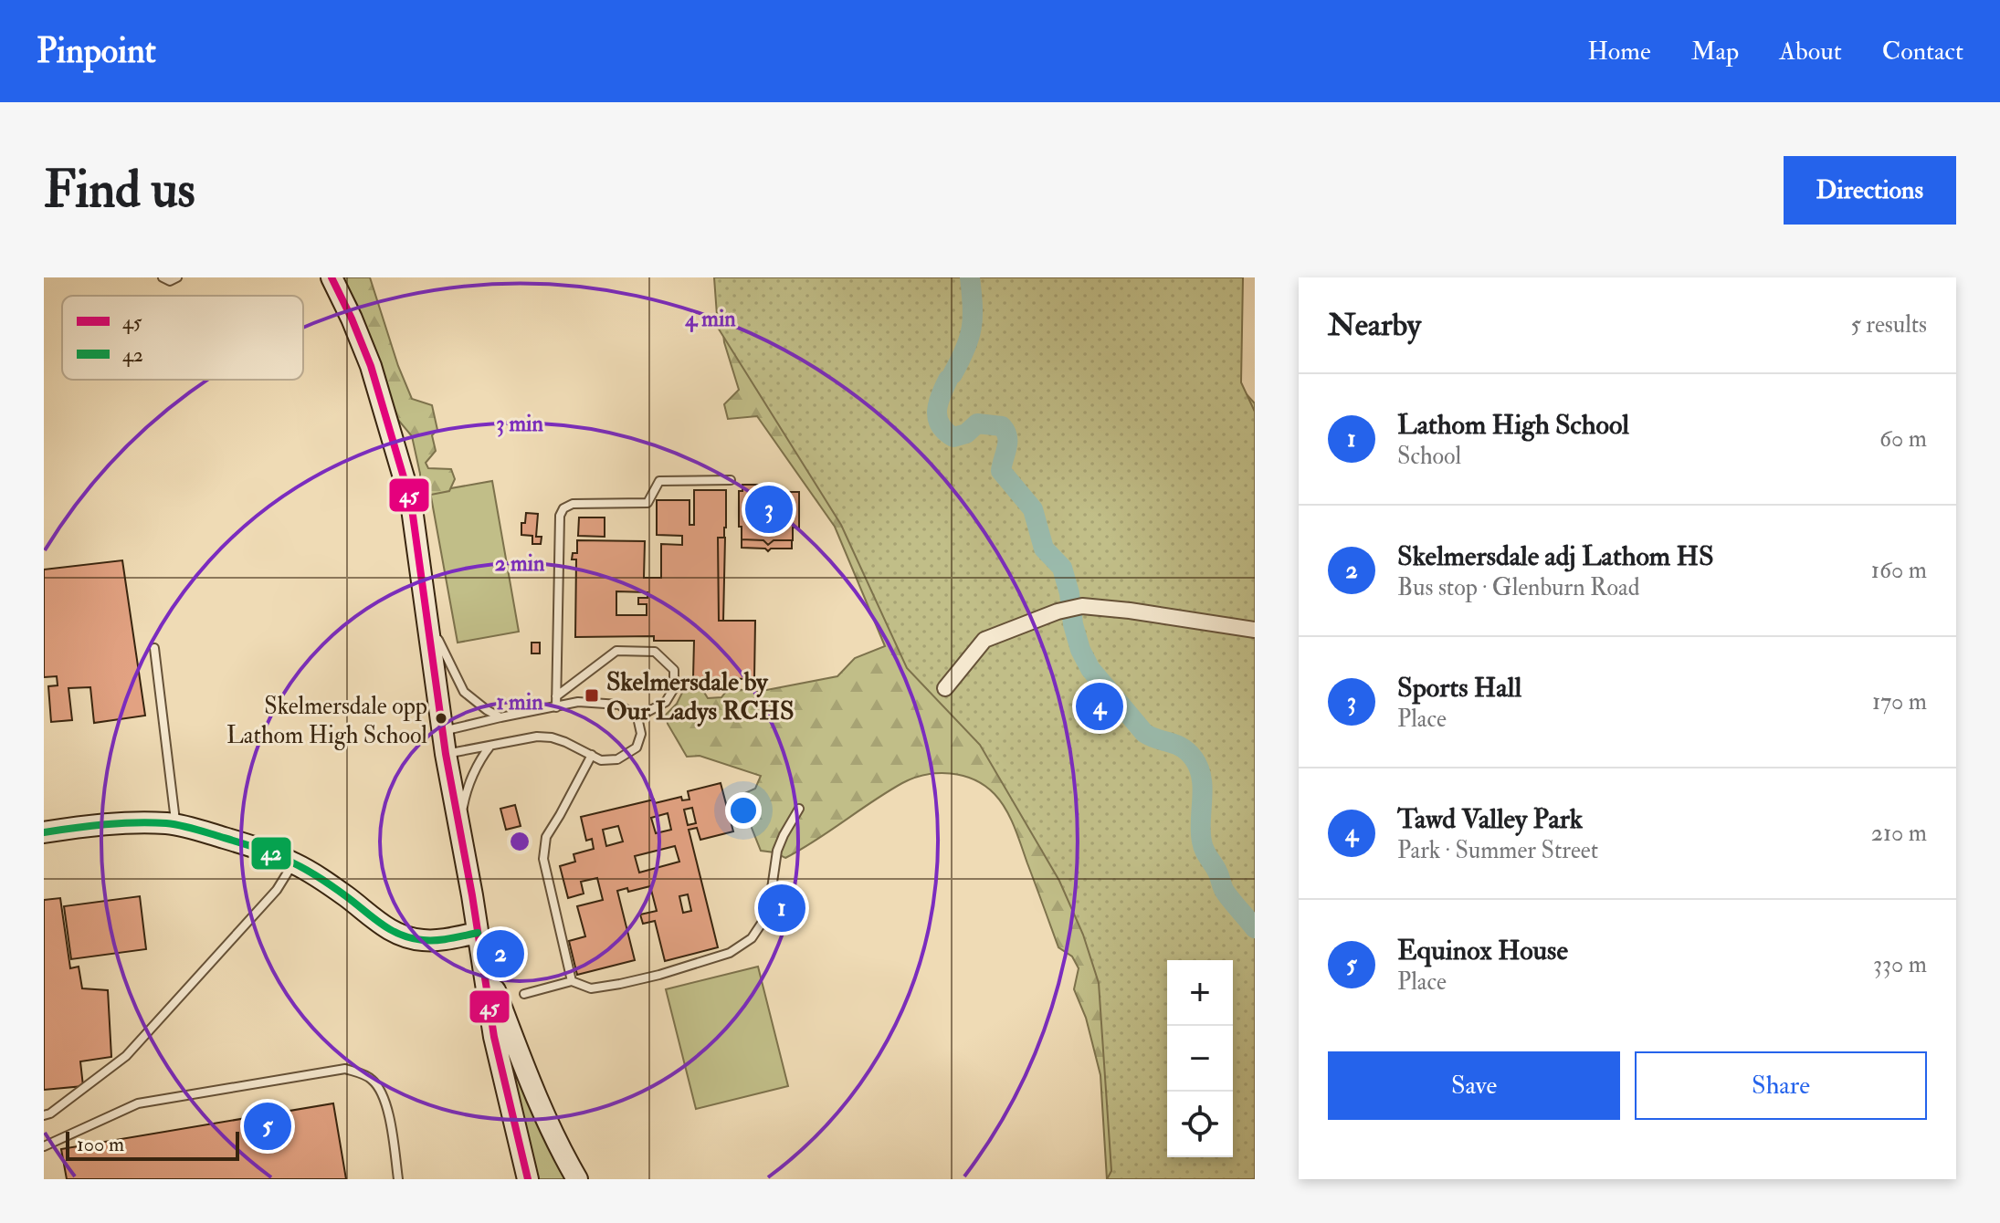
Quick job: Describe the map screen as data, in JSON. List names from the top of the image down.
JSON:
{
  "places": {
    "transit": ["Skelmersdale by Our Ladys RCHS"],
    "other": ["Skelmersdale opp Lathom High School"]
  },
  "lines": ["transit line 45", "transit line 42"],
  "legend": ["45", "42"],
  "scale_bar": "100 m",
  "page": {
    "header": "Pinpoint",
    "nav": [
      "Home",
      "Map",
      "About",
      "Contact"
    ],
    "buttons": [
      "Directions",
      ["Save", "Share"]
    ],
    "title": "Find us",
    "heading": ["Nearby", "5 results"],
    "list": [
      {
        "mark": "1",
        "name": "Lathom High School",
        "note": "School",
        "value": "60 m"
      },
      {
        "mark": "2",
        "name": "Skelmersdale adj Lathom HS",
        "note": "Bus stop · Glenburn Road",
        "value": "160 m"
      },
      {
        "mark": "3",
        "name": "Sports Hall",
        "note": "Place",
        "value": "170 m"
      },
      {
        "mark": "4",
        "name": "Tawd Valley Park",
        "note": "Park · Summer Street",
        "value": "210 m"
      },
      {
        "mark": "5",
        "name": "Equinox House",
        "note": "Place",
        "value": "330 m"
      }
    ],
    "pins": [
      "3",
      "4",
      "1",
      "2",
      "5"
    ],
    "map_buttons": ["+", "−"],
    "scale": "100 m"
  },
  "rings": [
    "4 min",
    "3 min",
    "2 min",
    "1 min"
  ]
}
